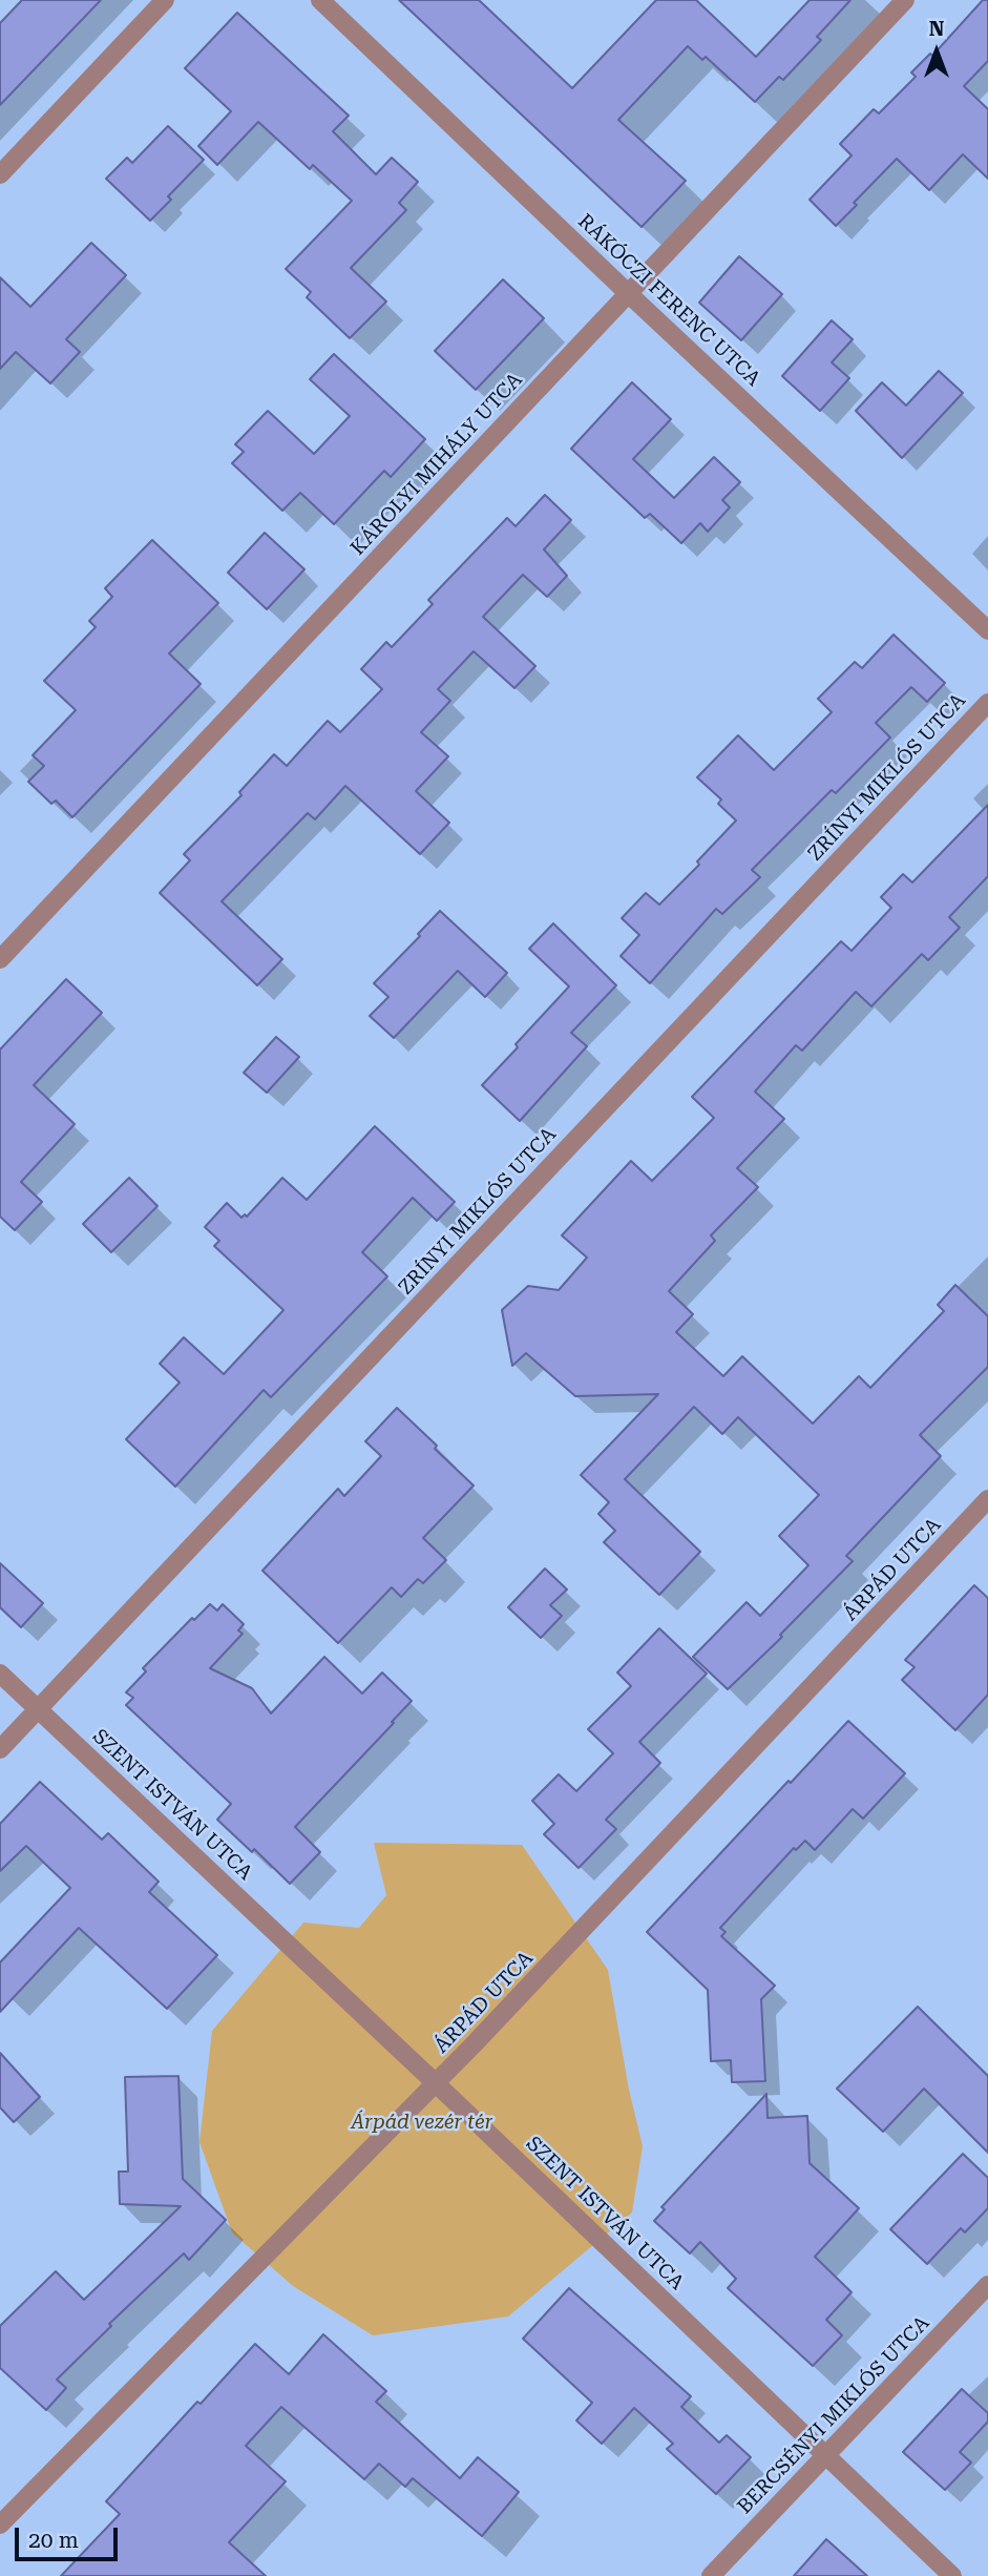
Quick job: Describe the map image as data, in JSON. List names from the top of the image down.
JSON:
{
  "streets": {
    "street": [
      "RÁKÓCZI FERENC UTCA",
      "KÁROLYI MIHÁLY UTCA",
      "ZRÍNYI MIKLÓS UTCA",
      "ÁRPÁD UTCA",
      "SZENT ISTVÁN UTCA",
      "BERCSÉNYI MIKLÓS UTCA"
    ]
  },
  "crossings": [
    ["RÁKÓCZI FERENC UTCA", "KÁROLYI MIHÁLY UTCA"],
    ["ZRÍNYI MIKLÓS UTCA", "SZENT ISTVÁN UTCA"],
    ["ÁRPÁD UTCA", "SZENT ISTVÁN UTCA"],
    ["SZENT ISTVÁN UTCA", "BERCSÉNYI MIKLÓS UTCA"]
  ],
  "parks": ["Árpád vezér tér"],
  "scale_bar": "20 m",
  "north": "top"
}
